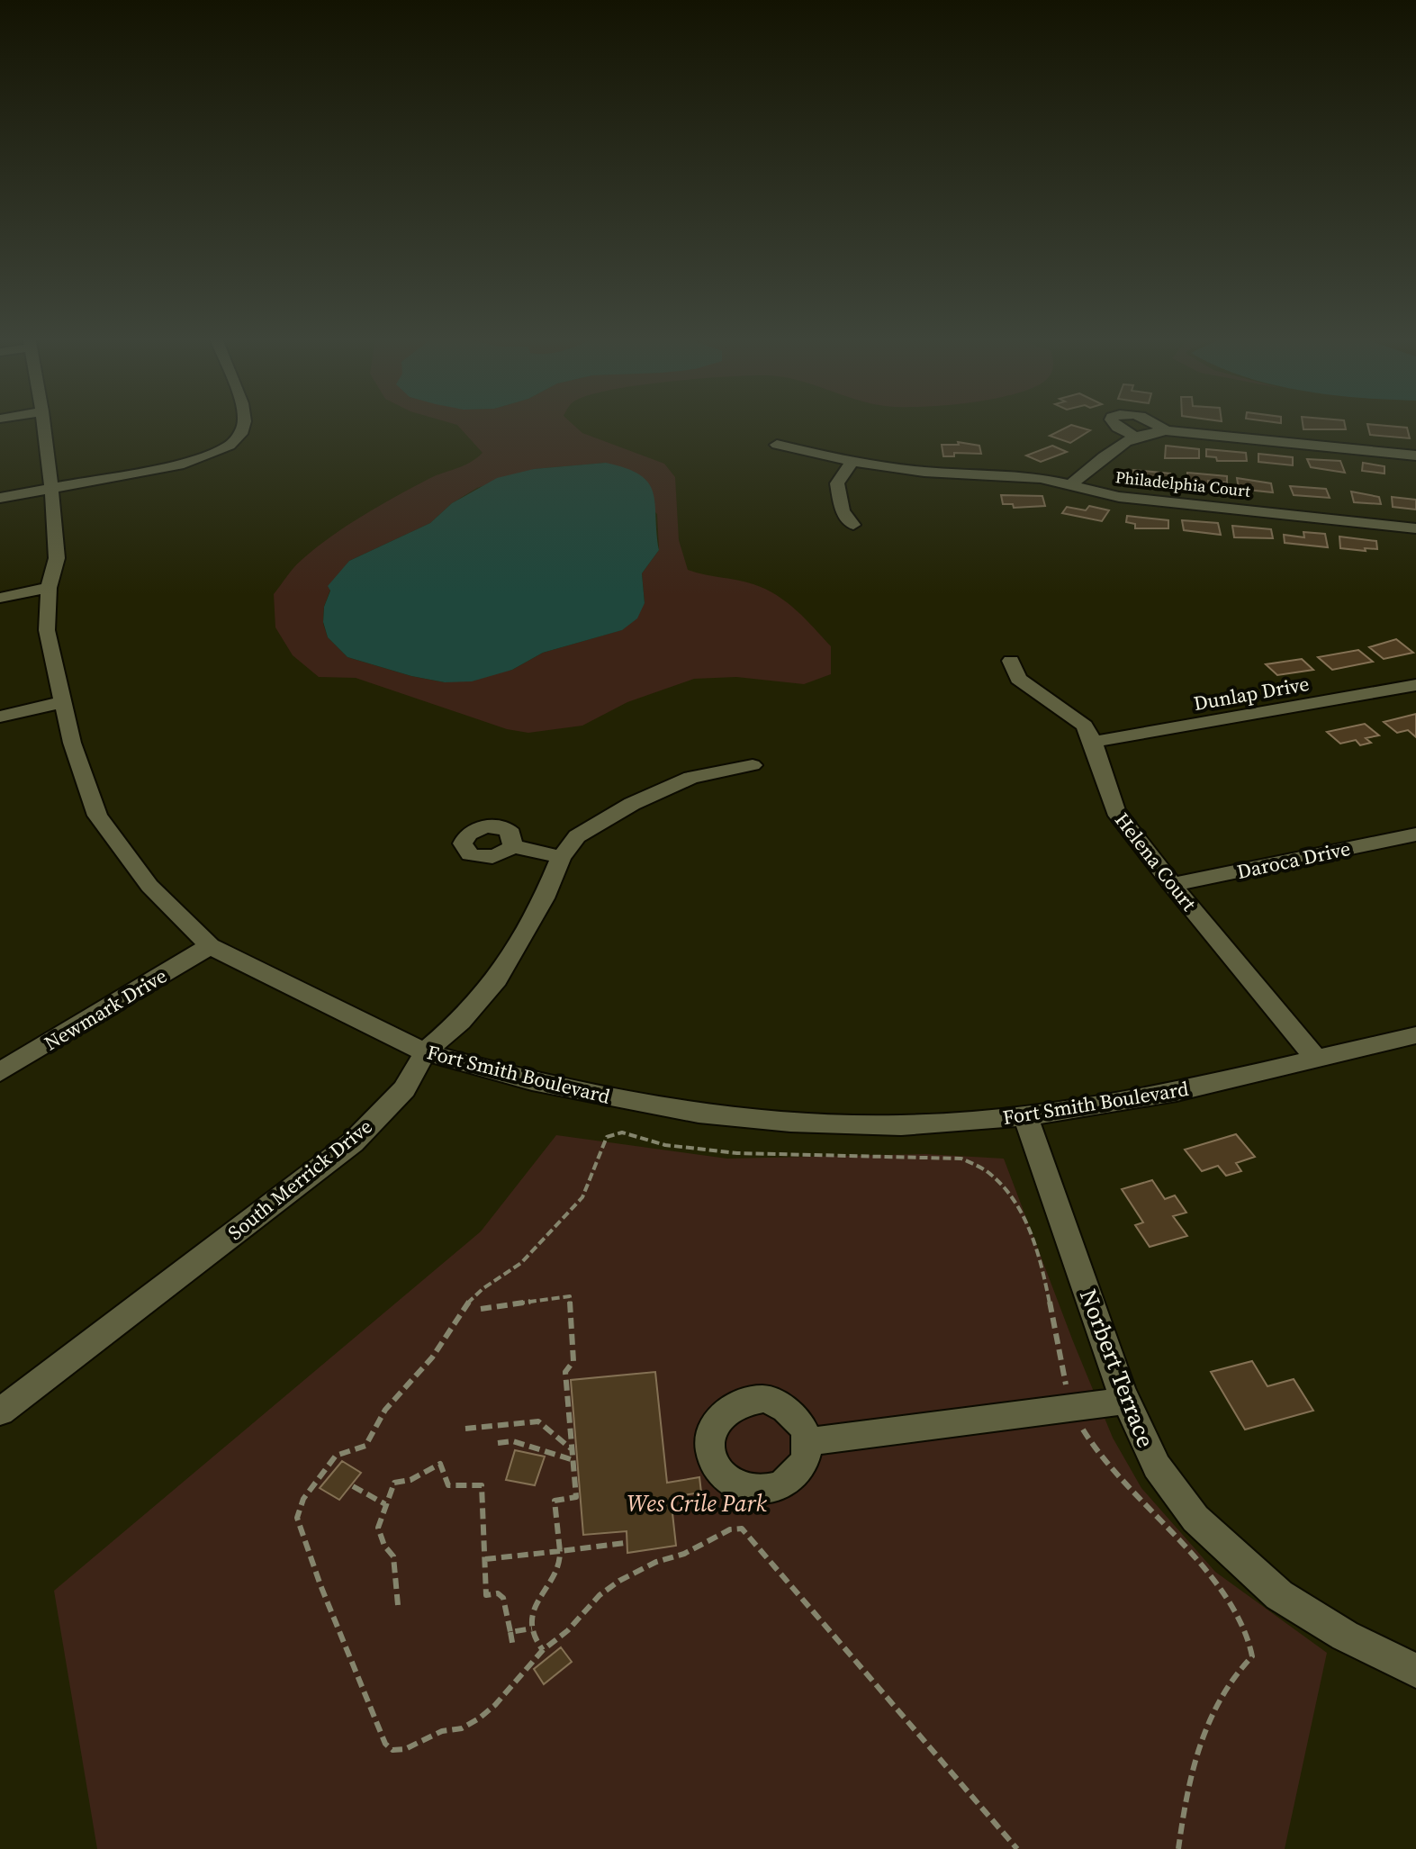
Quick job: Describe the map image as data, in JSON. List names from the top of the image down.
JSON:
{
  "streets": {
    "street": [
      "Philadelphia Court",
      "Dunlap Drive",
      "Daroca Drive",
      "Helena Court",
      "Newmark Drive",
      "Fort Smith Boulevard",
      "South Merrick Drive",
      "Norbert Terrace"
    ]
  },
  "crossings": [
    ["Dunlap Drive", "Helena Court"],
    ["Daroca Drive", "Helena Court"],
    ["Helena Court", "Fort Smith Boulevard"],
    ["Newmark Drive", "Fort Smith Boulevard"],
    ["Fort Smith Boulevard", "South Merrick Drive"],
    ["Fort Smith Boulevard", "Norbert Terrace"]
  ],
  "parks": ["Wes Crile Park"]
}
